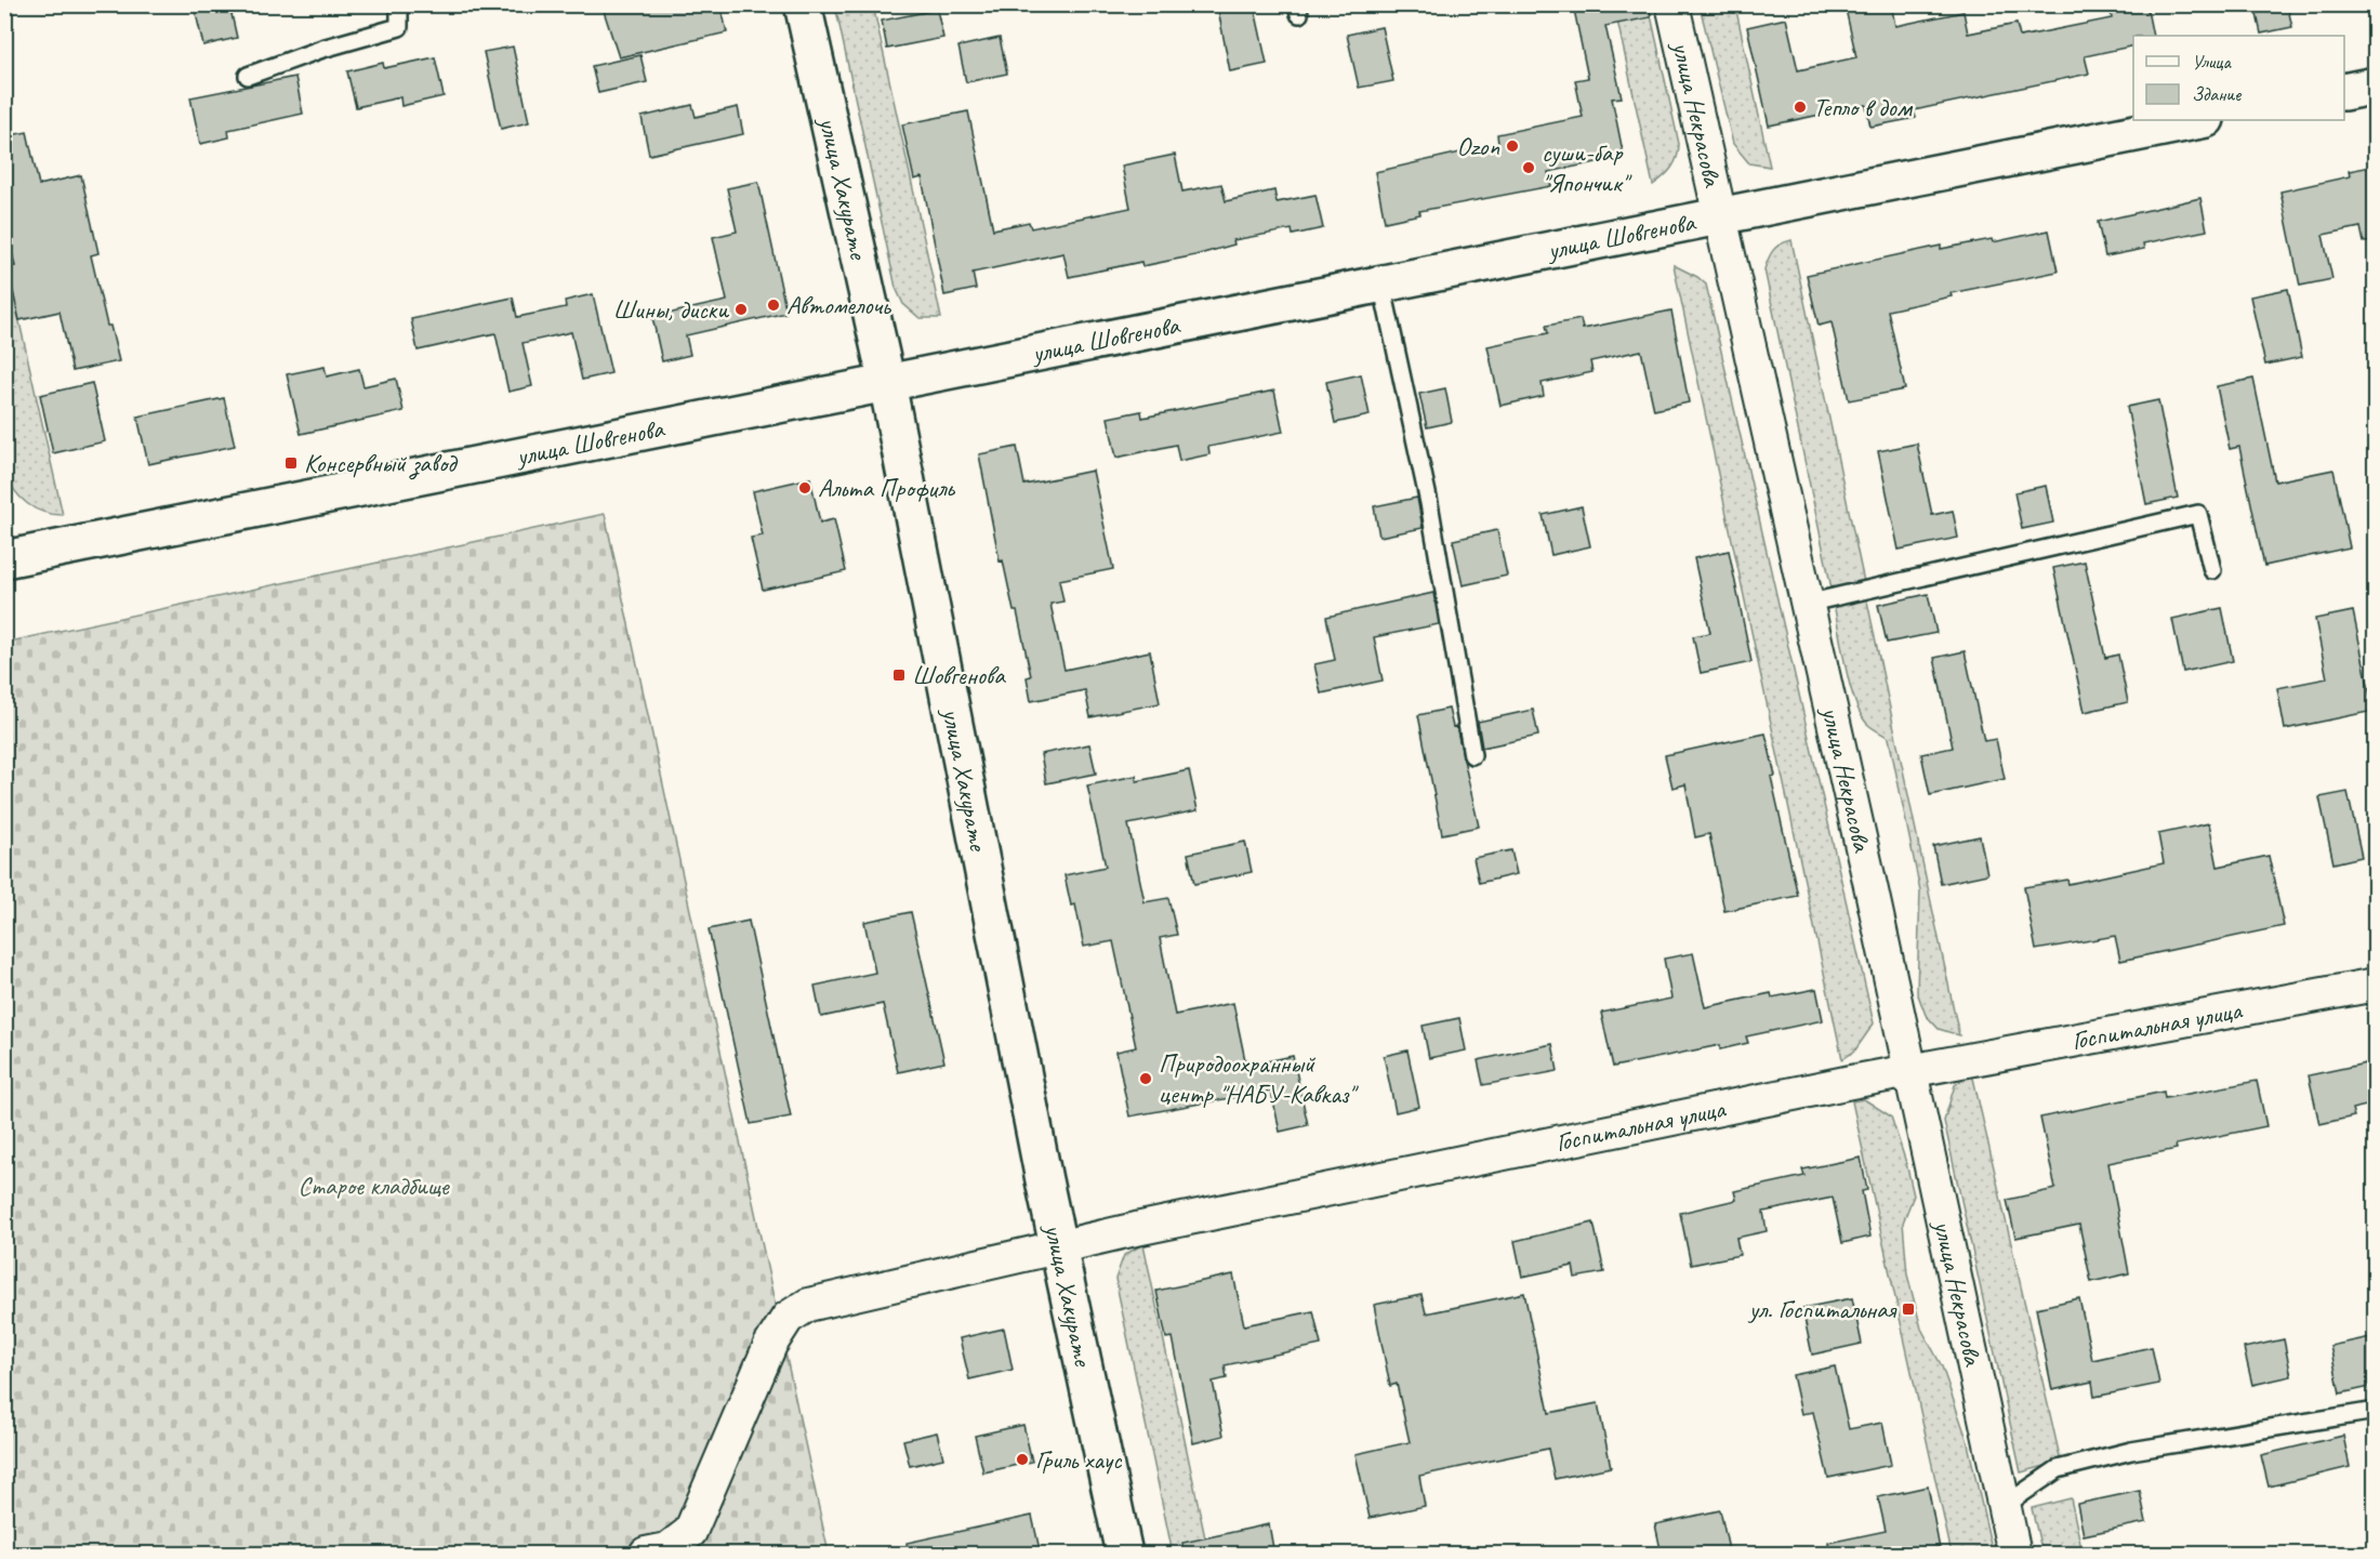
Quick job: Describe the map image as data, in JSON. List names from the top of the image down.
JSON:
{
  "streets": {
    "main road": ["улица Хакурате", "улица Шовгенова"],
    "street": ["улица Некрасова", "Госпитальная улица"]
  },
  "crossings": [
    ["улица Некрасова", "улица Шовгенова"],
    ["улица Некрасова", "Госпитальная улица"],
    ["улица Хакурате", "улица Шовгенова"],
    ["улица Хакурате", "Госпитальная улица"]
  ],
  "parks": ["Старое кладбище"],
  "places": {
    "other": [
      "Тепло в дом",
      "Ozon",
      "суши-бар \"Япончик\"",
      "Автомелочь",
      "Шины, диски",
      "Альта Профиль",
      "Природоохранный центр \"НАБУ-Кавказ\"",
      "Гриль хаус"
    ],
    "transit": ["Консервный завод", "Шовгенова", "ул. Госпитальная"]
  },
  "legend": ["Улица", "Здание"]
}
